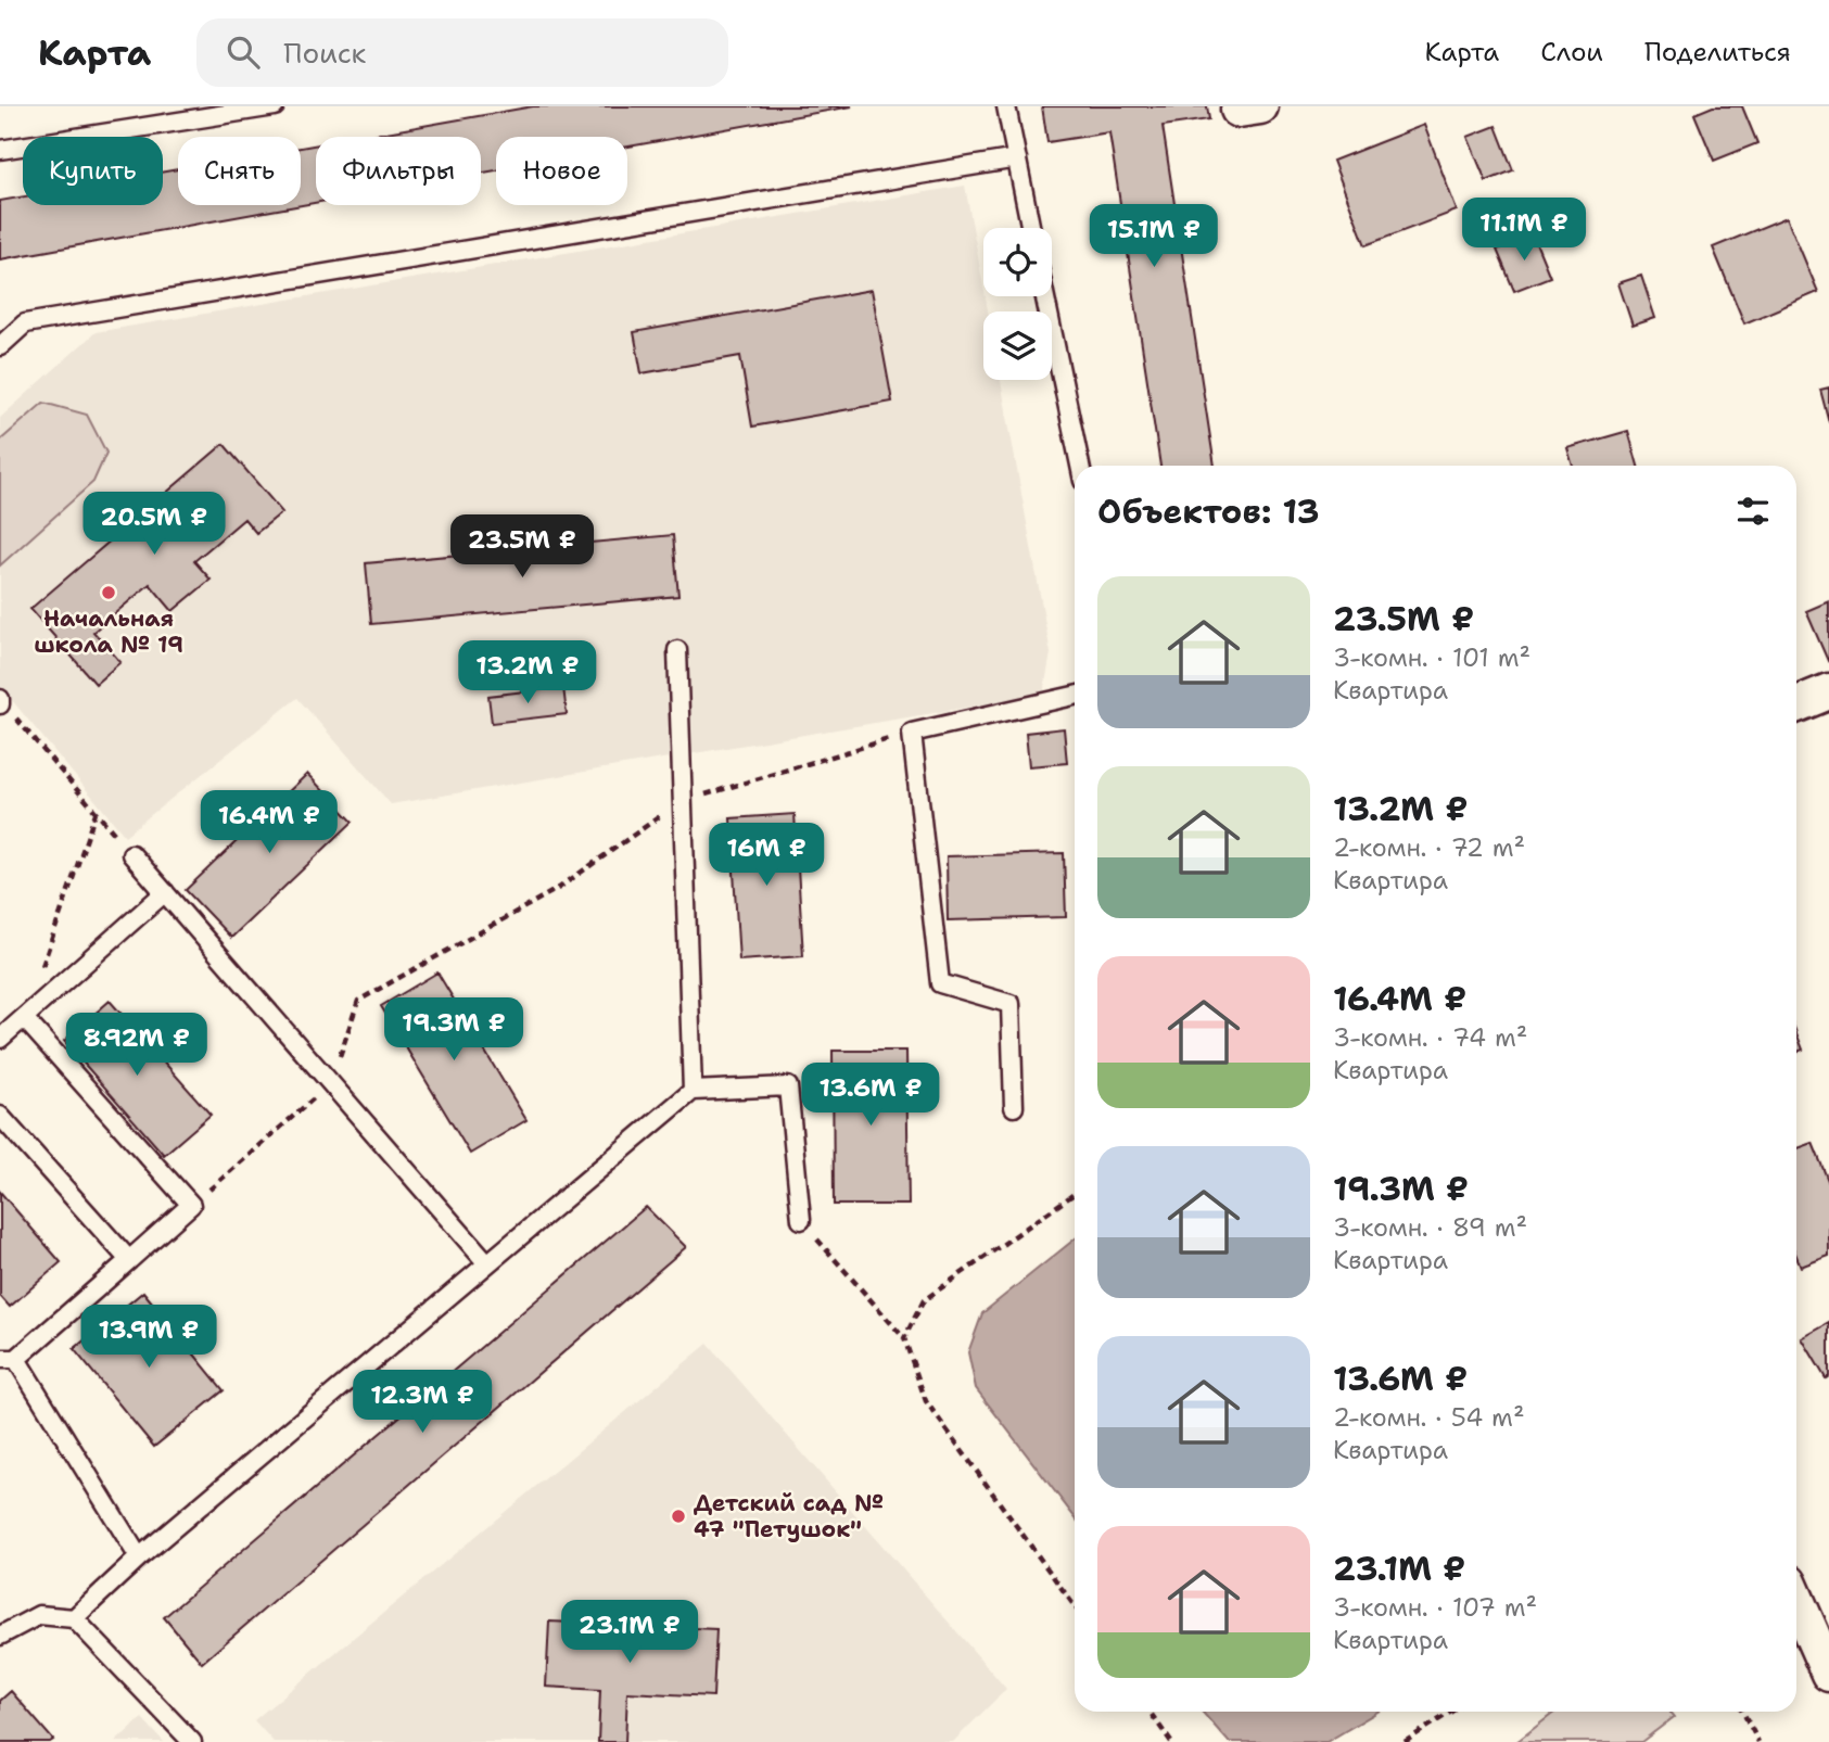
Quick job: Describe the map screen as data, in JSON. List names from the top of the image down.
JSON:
{
  "places": ["Начальная школа № 19", "Детский сад № 47 \"Петушок\""],
  "page": {
    "header": "Карта",
    "search": "Поиск",
    "nav": ["Карта", "Слои", "Поделиться"],
    "chip": [
      "Купить",
      "Снять",
      "Фильтры",
      "Новое"
    ],
    "price": [
      "11.1M ₽",
      "15.1M ₽",
      "20.5M ₽",
      "23.5M ₽",
      "13.2M ₽",
      "16.4M ₽",
      "16M ₽",
      "19.3M ₽",
      "8.92M ₽",
      "13.6M ₽",
      "13.9M ₽",
      "12.3M ₽",
      "23.1M ₽"
    ],
    "heading": "Объектов: 13",
    "list": [
      {
        "name": "23.5M ₽",
        "note": "3-комн. · 101 m² · Квартира"
      },
      {
        "name": "13.2M ₽",
        "note": "2-комн. · 72 m² · Квартира"
      },
      {
        "name": "16.4M ₽",
        "note": "3-комн. · 74 m² · Квартира"
      },
      {
        "name": "19.3M ₽",
        "note": "3-комн. · 89 m² · Квартира"
      },
      {
        "name": "13.6M ₽",
        "note": "2-комн. · 54 m² · Квартира"
      },
      {
        "name": "23.1M ₽",
        "note": "3-комн. · 107 m² · Квартира"
      }
    ]
  }
}
